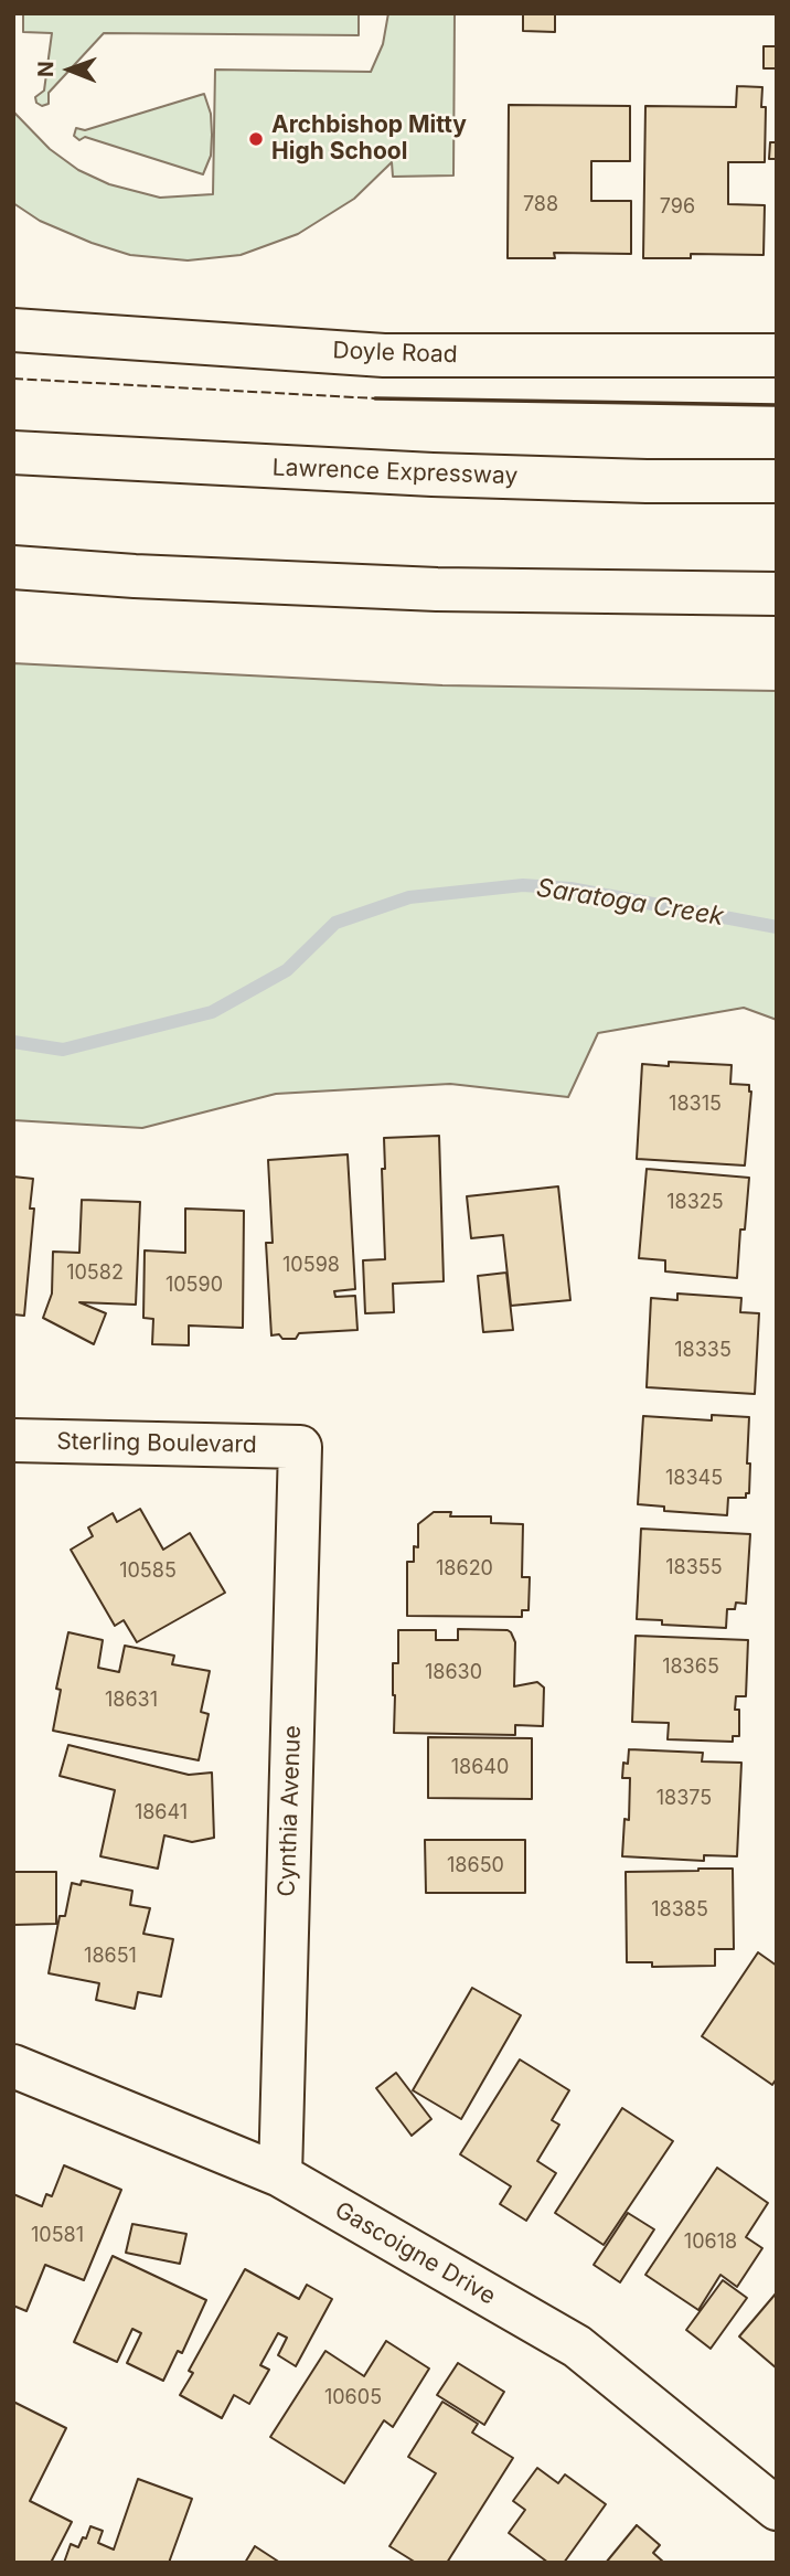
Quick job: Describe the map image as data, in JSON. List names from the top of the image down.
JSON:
{
  "streets": {
    "main road": [
      "Doyle Road",
      "Lawrence Expressway",
      "Sterling Boulevard",
      "Cynthia Avenue",
      "Gascoigne Drive"
    ]
  },
  "crossings": [
    ["Sterling Boulevard", "Cynthia Avenue"],
    ["Cynthia Avenue", "Gascoigne Drive"]
  ],
  "water": ["Saratoga Creek"],
  "places": ["Archbishop Mitty High School"],
  "house_numbers": [
    "788",
    "796",
    "18315",
    "18325",
    "10598",
    "10582",
    "10590",
    "18335",
    "18345",
    "18355",
    "18620",
    "10585",
    "18365",
    "18630",
    "18631",
    "18640",
    "18375",
    "18641",
    "18650",
    "18385",
    "18651",
    "10581",
    "10618",
    "10605"
  ],
  "north": "left"
}
